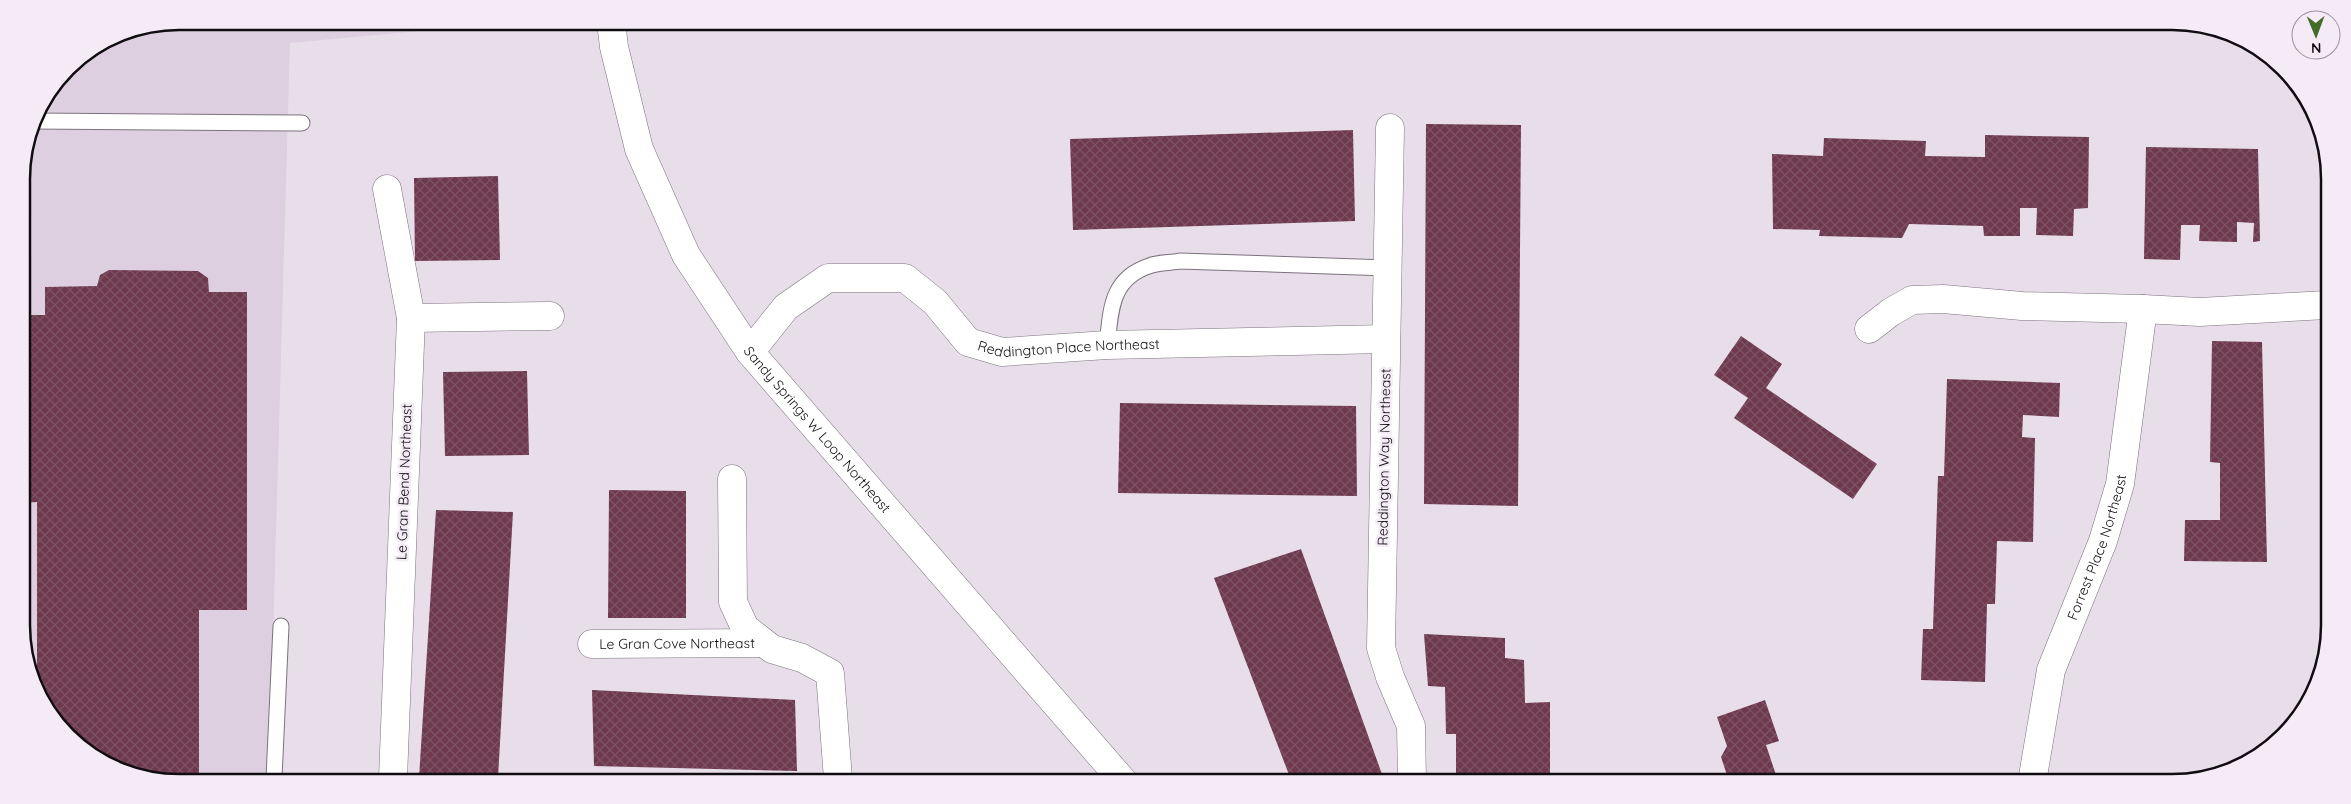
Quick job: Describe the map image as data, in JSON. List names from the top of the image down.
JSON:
{
  "streets": {
    "street": [
      "Reddington Place Northeast",
      "Sandy Springs W Loop Northeast",
      "Reddington Way Northeast",
      "Le Gran Bend Northeast",
      "Forrest Place Northeast",
      "Le Gran Cove Northeast"
    ]
  },
  "crossings": [
    ["Reddington Place Northeast", "Sandy Springs W Loop Northeast"],
    ["Reddington Place Northeast", "Reddington Way Northeast"]
  ],
  "north": "bottom"
}
